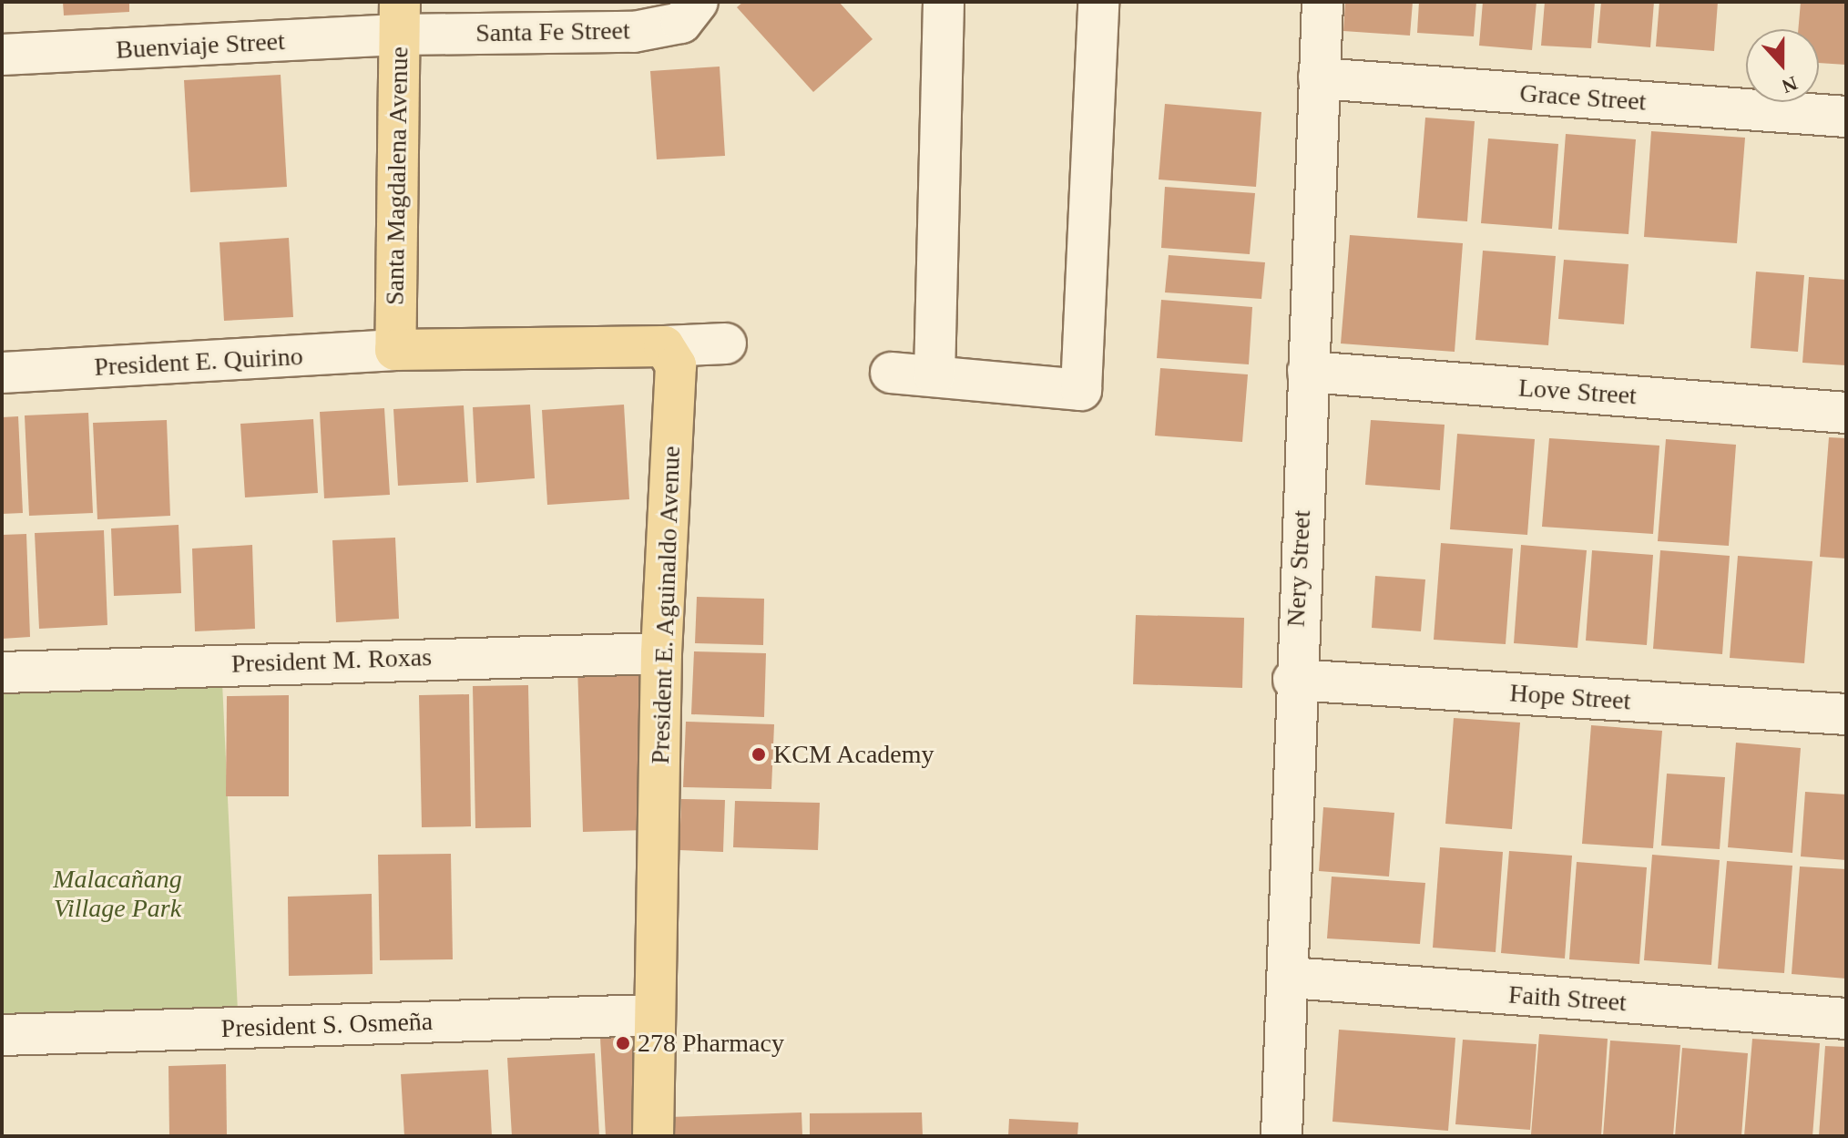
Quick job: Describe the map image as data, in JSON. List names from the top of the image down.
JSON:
{
  "streets": {
    "main road": ["Santa Magdalena Avenue", "President E. Aguinaldo Avenue"],
    "street": [
      "Santa Fe Street",
      "Buenviaje Street",
      "Grace Street",
      "President E. Quirino",
      "Love Street",
      "Nery Street",
      "President M. Roxas",
      "Hope Street",
      "Faith Street",
      "President S. Osmeña"
    ]
  },
  "crossings": [
    ["Santa Fe Street", "Buenviaje Street"],
    ["Santa Fe Street", "Santa Magdalena Avenue"],
    ["Buenviaje Street", "Santa Magdalena Avenue"],
    ["Grace Street", "Nery Street"],
    ["Santa Magdalena Avenue", "President E. Quirino"],
    ["Love Street", "Nery Street"],
    ["Nery Street", "Hope Street"],
    ["Nery Street", "Faith Street"],
    ["President E. Aguinaldo Avenue", "President M. Roxas"],
    ["President E. Aguinaldo Avenue", "President S. Osmeña"]
  ],
  "parks": ["Malacañang Village Park"],
  "places": ["KCM Academy", "278 Pharmacy"],
  "north": "bottom"
}
